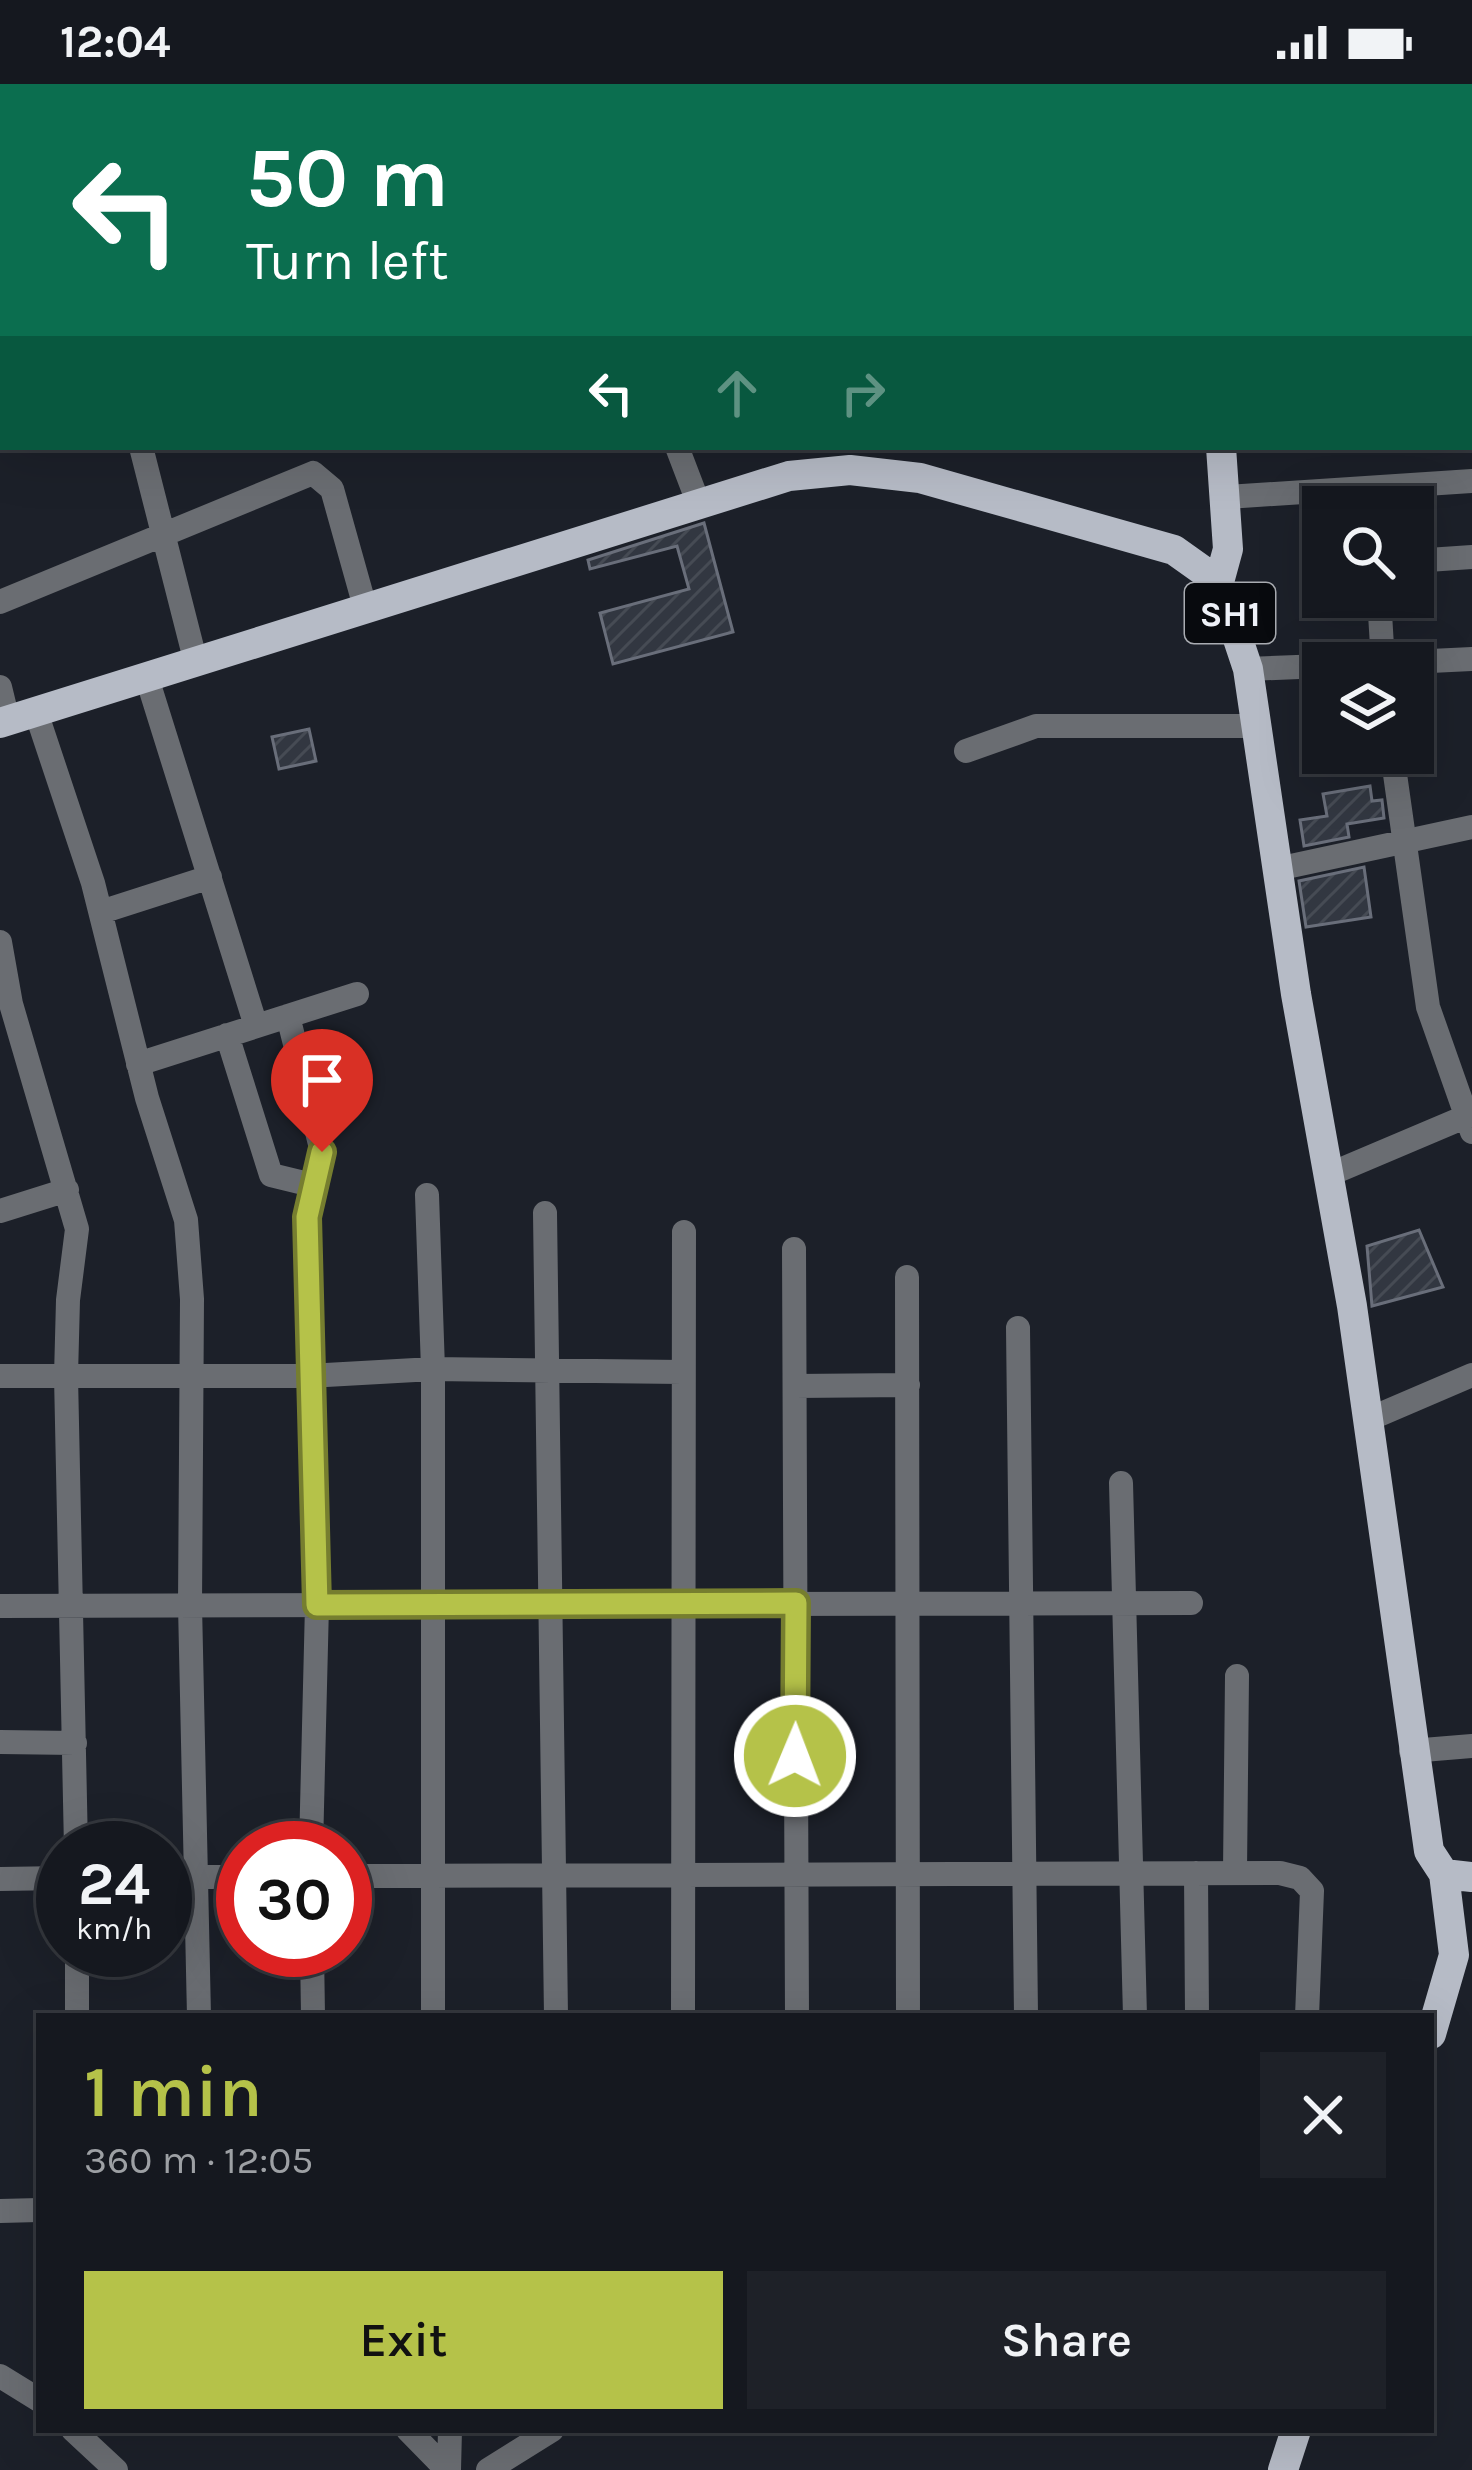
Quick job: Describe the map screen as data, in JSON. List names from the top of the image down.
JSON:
{
  "streets": {
    "main road": ["SH1"]
  },
  "page": {
    "status": "12:04",
    "turn": ["50 m", "Turn left"],
    "speed": "24 km/h",
    "limit": "30",
    "heading": ["1 min", "360 m · 12:05"],
    "buttons": ["Exit", "Share"]
  }
}
